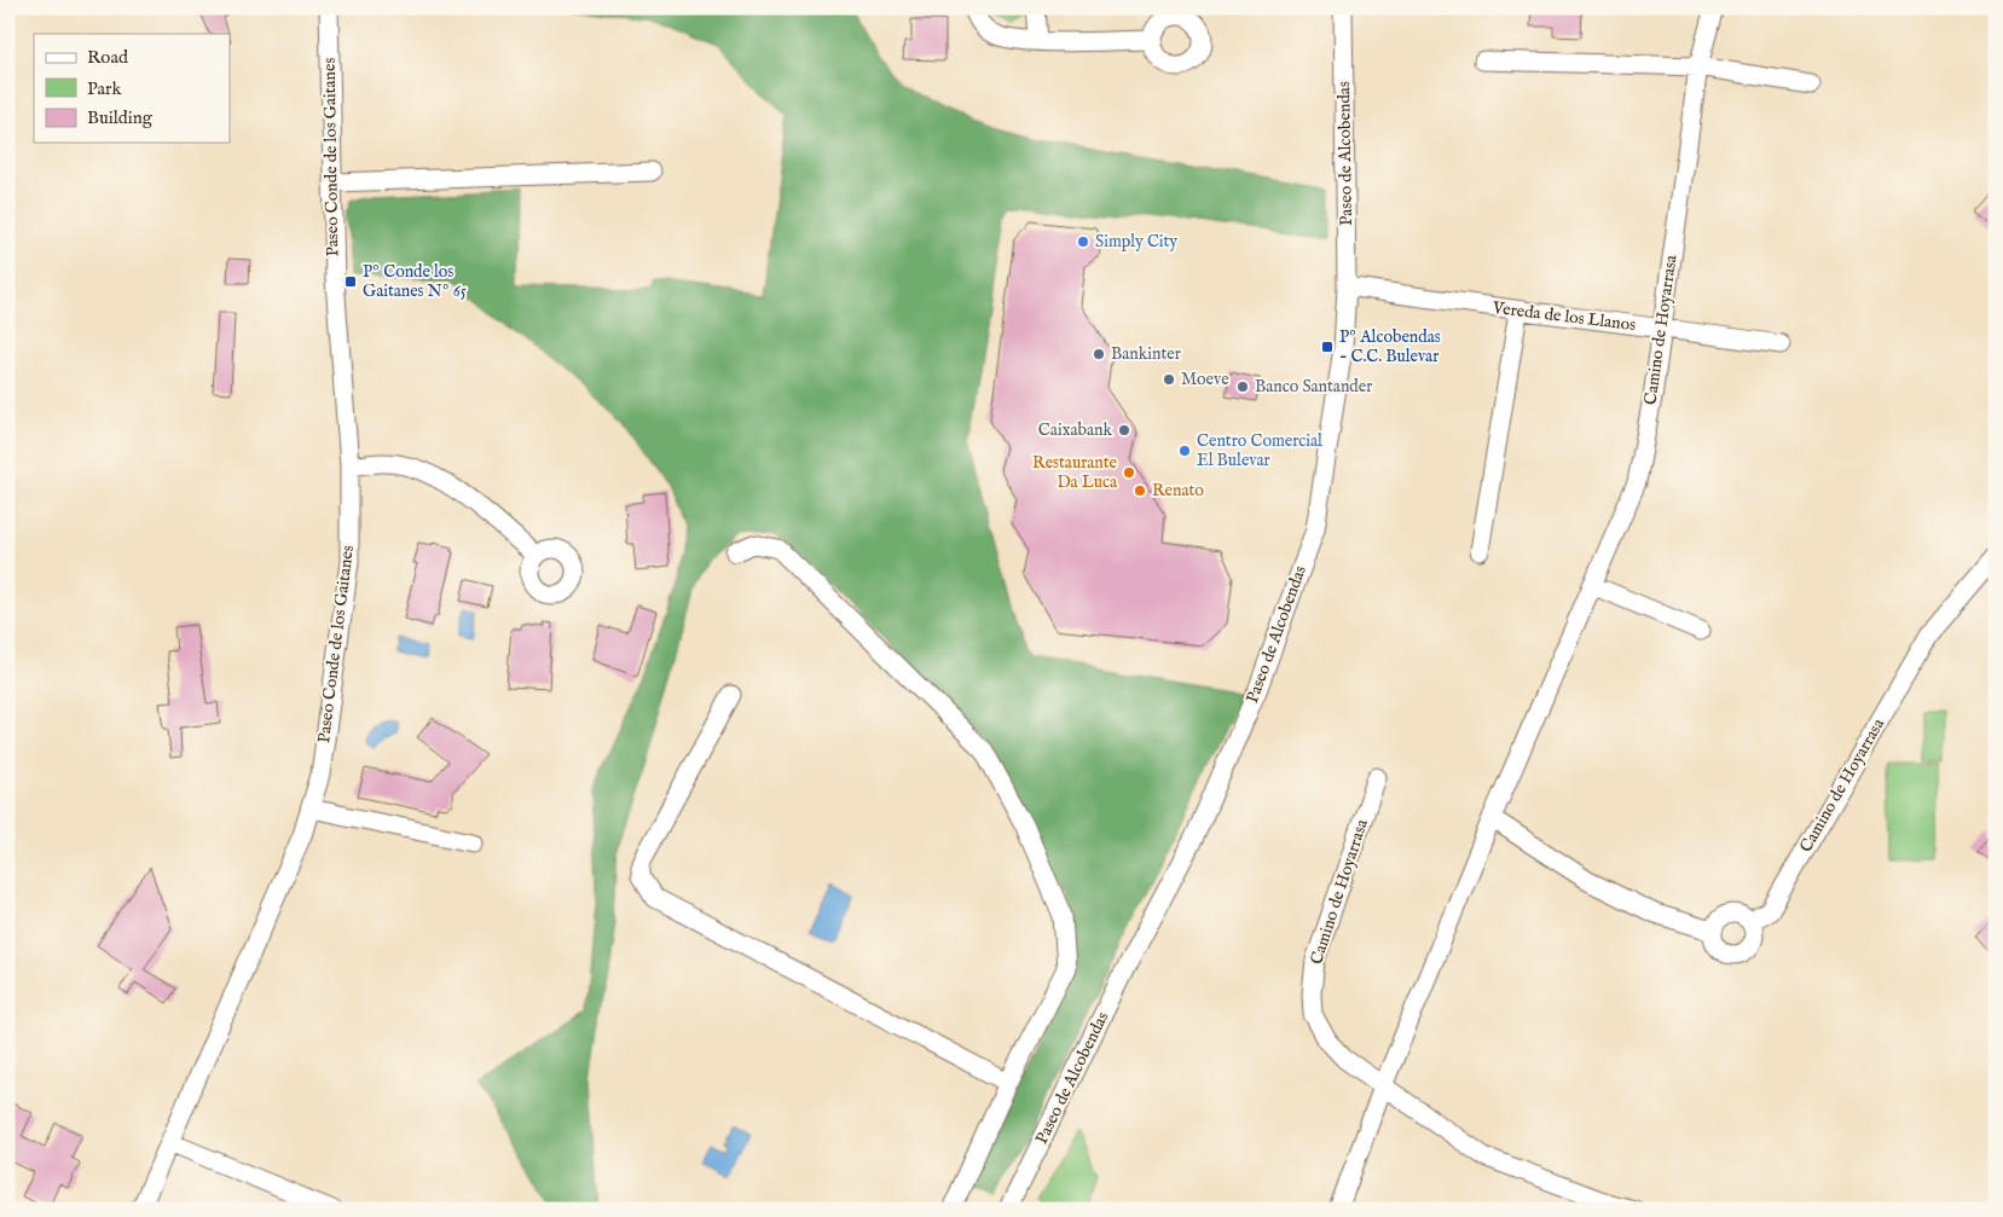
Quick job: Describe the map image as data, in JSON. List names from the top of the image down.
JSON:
{
  "streets": {
    "street": [
      "Paseo de Alcobendas",
      "Paseo Conde de los Gaitanes",
      "Vereda de los Llanos",
      "Camino de Hoyarrasa"
    ]
  },
  "crossings": [
    ["Paseo de Alcobendas", "Vereda de los Llanos"],
    ["Vereda de los Llanos", "Camino de Hoyarrasa"]
  ],
  "places": {
    "other": [
      "Simply City",
      "Bankinter",
      "Moeve",
      "Banco Santander",
      "Caixabank",
      "Centro Comercial El Bulevar",
      "Restaurante Da Luca",
      "Renato"
    ],
    "transit": ["Pº Conde los Gaitanes Nº 65", "Pº Alcobendas - C.C. Bulevar"]
  },
  "legend": ["Road", "Park", "Building"]
}
